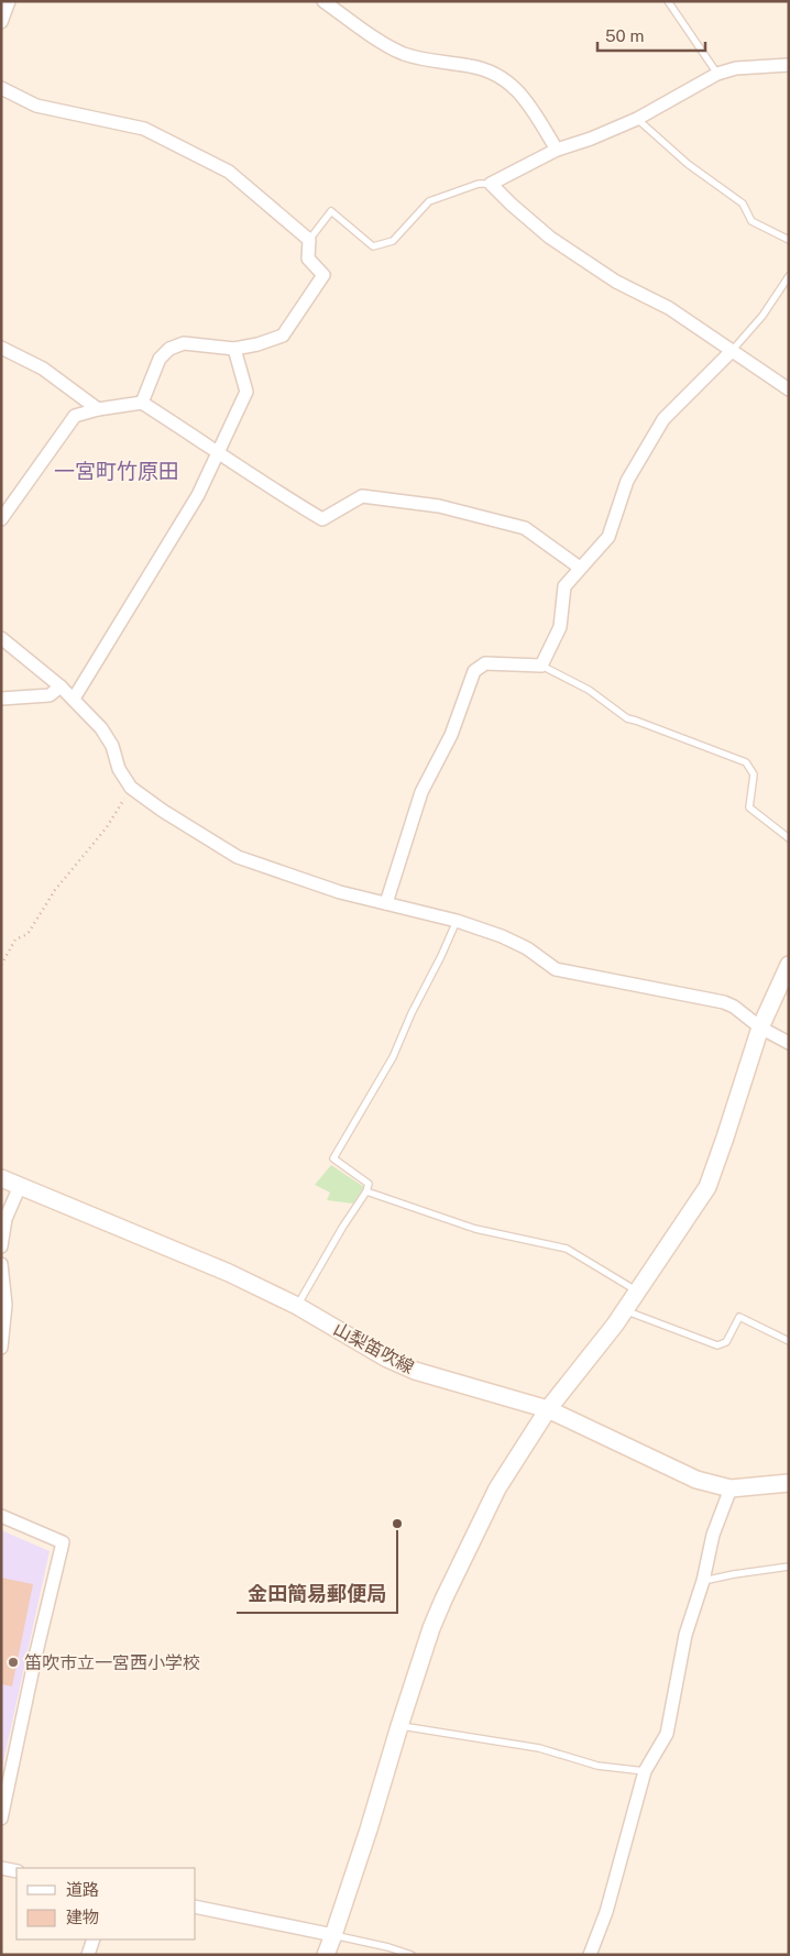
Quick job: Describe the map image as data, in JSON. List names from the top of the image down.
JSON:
{
  "streets": {
    "street": ["山梨笛吹線"]
  },
  "districts": ["一宮町竹原田"],
  "places": ["金田簡易郵便局", "笛吹市立一宮西小学校"],
  "legend": ["道路", "建物"],
  "scale_bar": "50 m"
}
